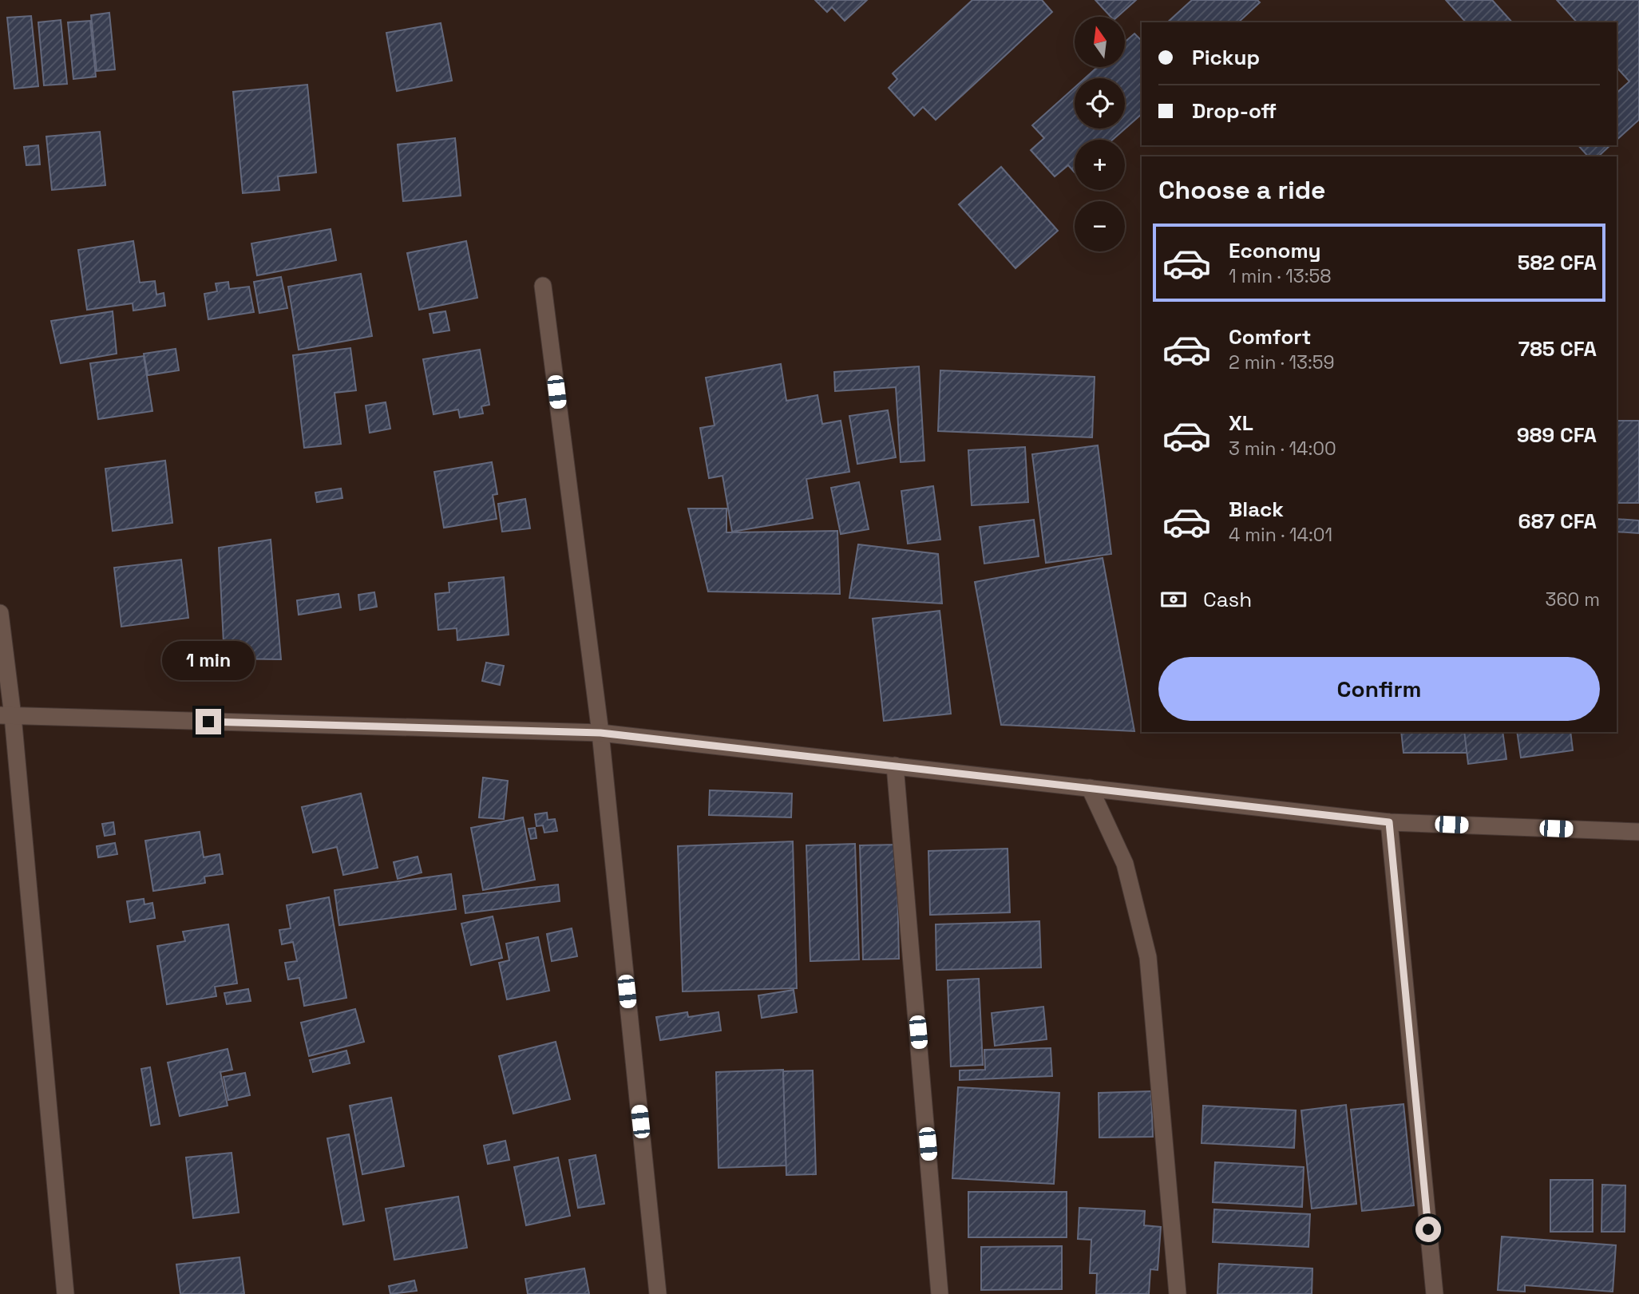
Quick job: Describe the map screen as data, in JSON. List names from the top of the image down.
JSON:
{
  "north": "top",
  "page": {
    "map_buttons": ["+", "−"],
    "banner": ["Pickup", "Drop-off"],
    "heading": "Choose a ride",
    "list": [
      {
        "name": "Economy",
        "note": "1 min · 13:58",
        "value": "582 CFA"
      },
      {
        "name": "Comfort",
        "note": "2 min · 13:59",
        "value": "785 CFA"
      },
      {
        "name": "XL",
        "note": "3 min · 14:00",
        "value": "989 CFA"
      },
      {
        "name": "Black",
        "note": "4 min · 14:01",
        "value": "687 CFA"
      }
    ],
    "pay": ["Cash", "360 m"],
    "bubble": "1 min",
    "buttons": "Confirm"
  }
}
